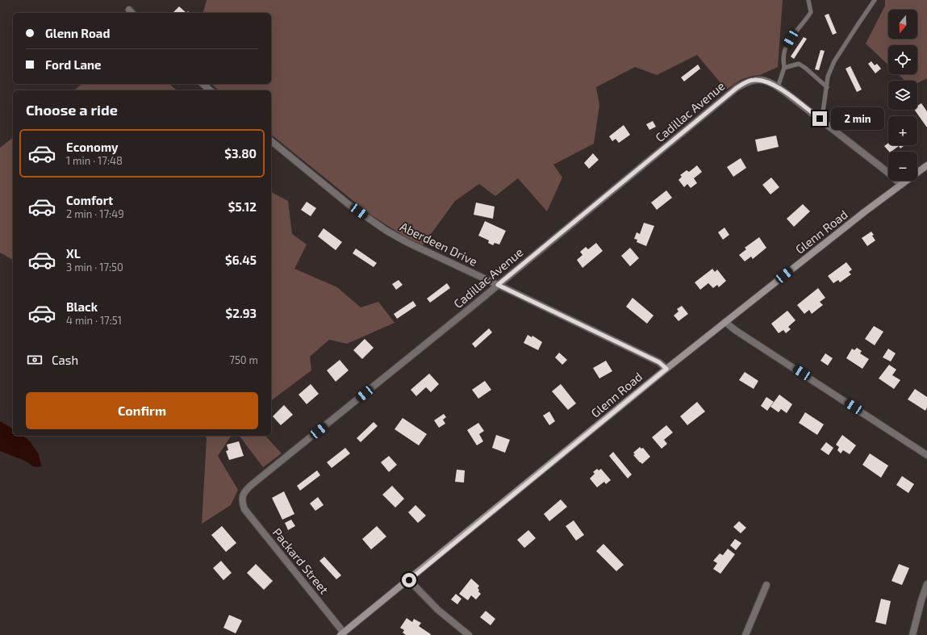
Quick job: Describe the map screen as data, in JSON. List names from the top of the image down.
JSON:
{
  "streets": {
    "street": [
      "Cadillac Avenue",
      "Glenn Road",
      "Aberdeen Drive",
      "Packard Street"
    ]
  },
  "crossings": [
    ["Cadillac Avenue", "Aberdeen Drive"],
    ["Cadillac Avenue", "Packard Street"],
    ["Glenn Road", "Aberdeen Drive"],
    ["Glenn Road", "Packard Street"]
  ],
  "north": "bottom",
  "page": {
    "map_buttons": ["+", "−"],
    "banner": ["Glenn Road", "Ford Lane"],
    "heading": "Choose a ride",
    "bubble": "2 min",
    "list": [
      {
        "name": "Economy",
        "note": "1 min · 17:48",
        "value": "$3.80"
      },
      {
        "name": "Comfort",
        "note": "2 min · 17:49",
        "value": "$5.12"
      },
      {
        "name": "XL",
        "note": "3 min · 17:50",
        "value": "$6.45"
      },
      {
        "name": "Black",
        "note": "4 min · 17:51",
        "value": "$2.93"
      }
    ],
    "pay": ["Cash", "750 m"],
    "buttons": "Confirm"
  }
}
